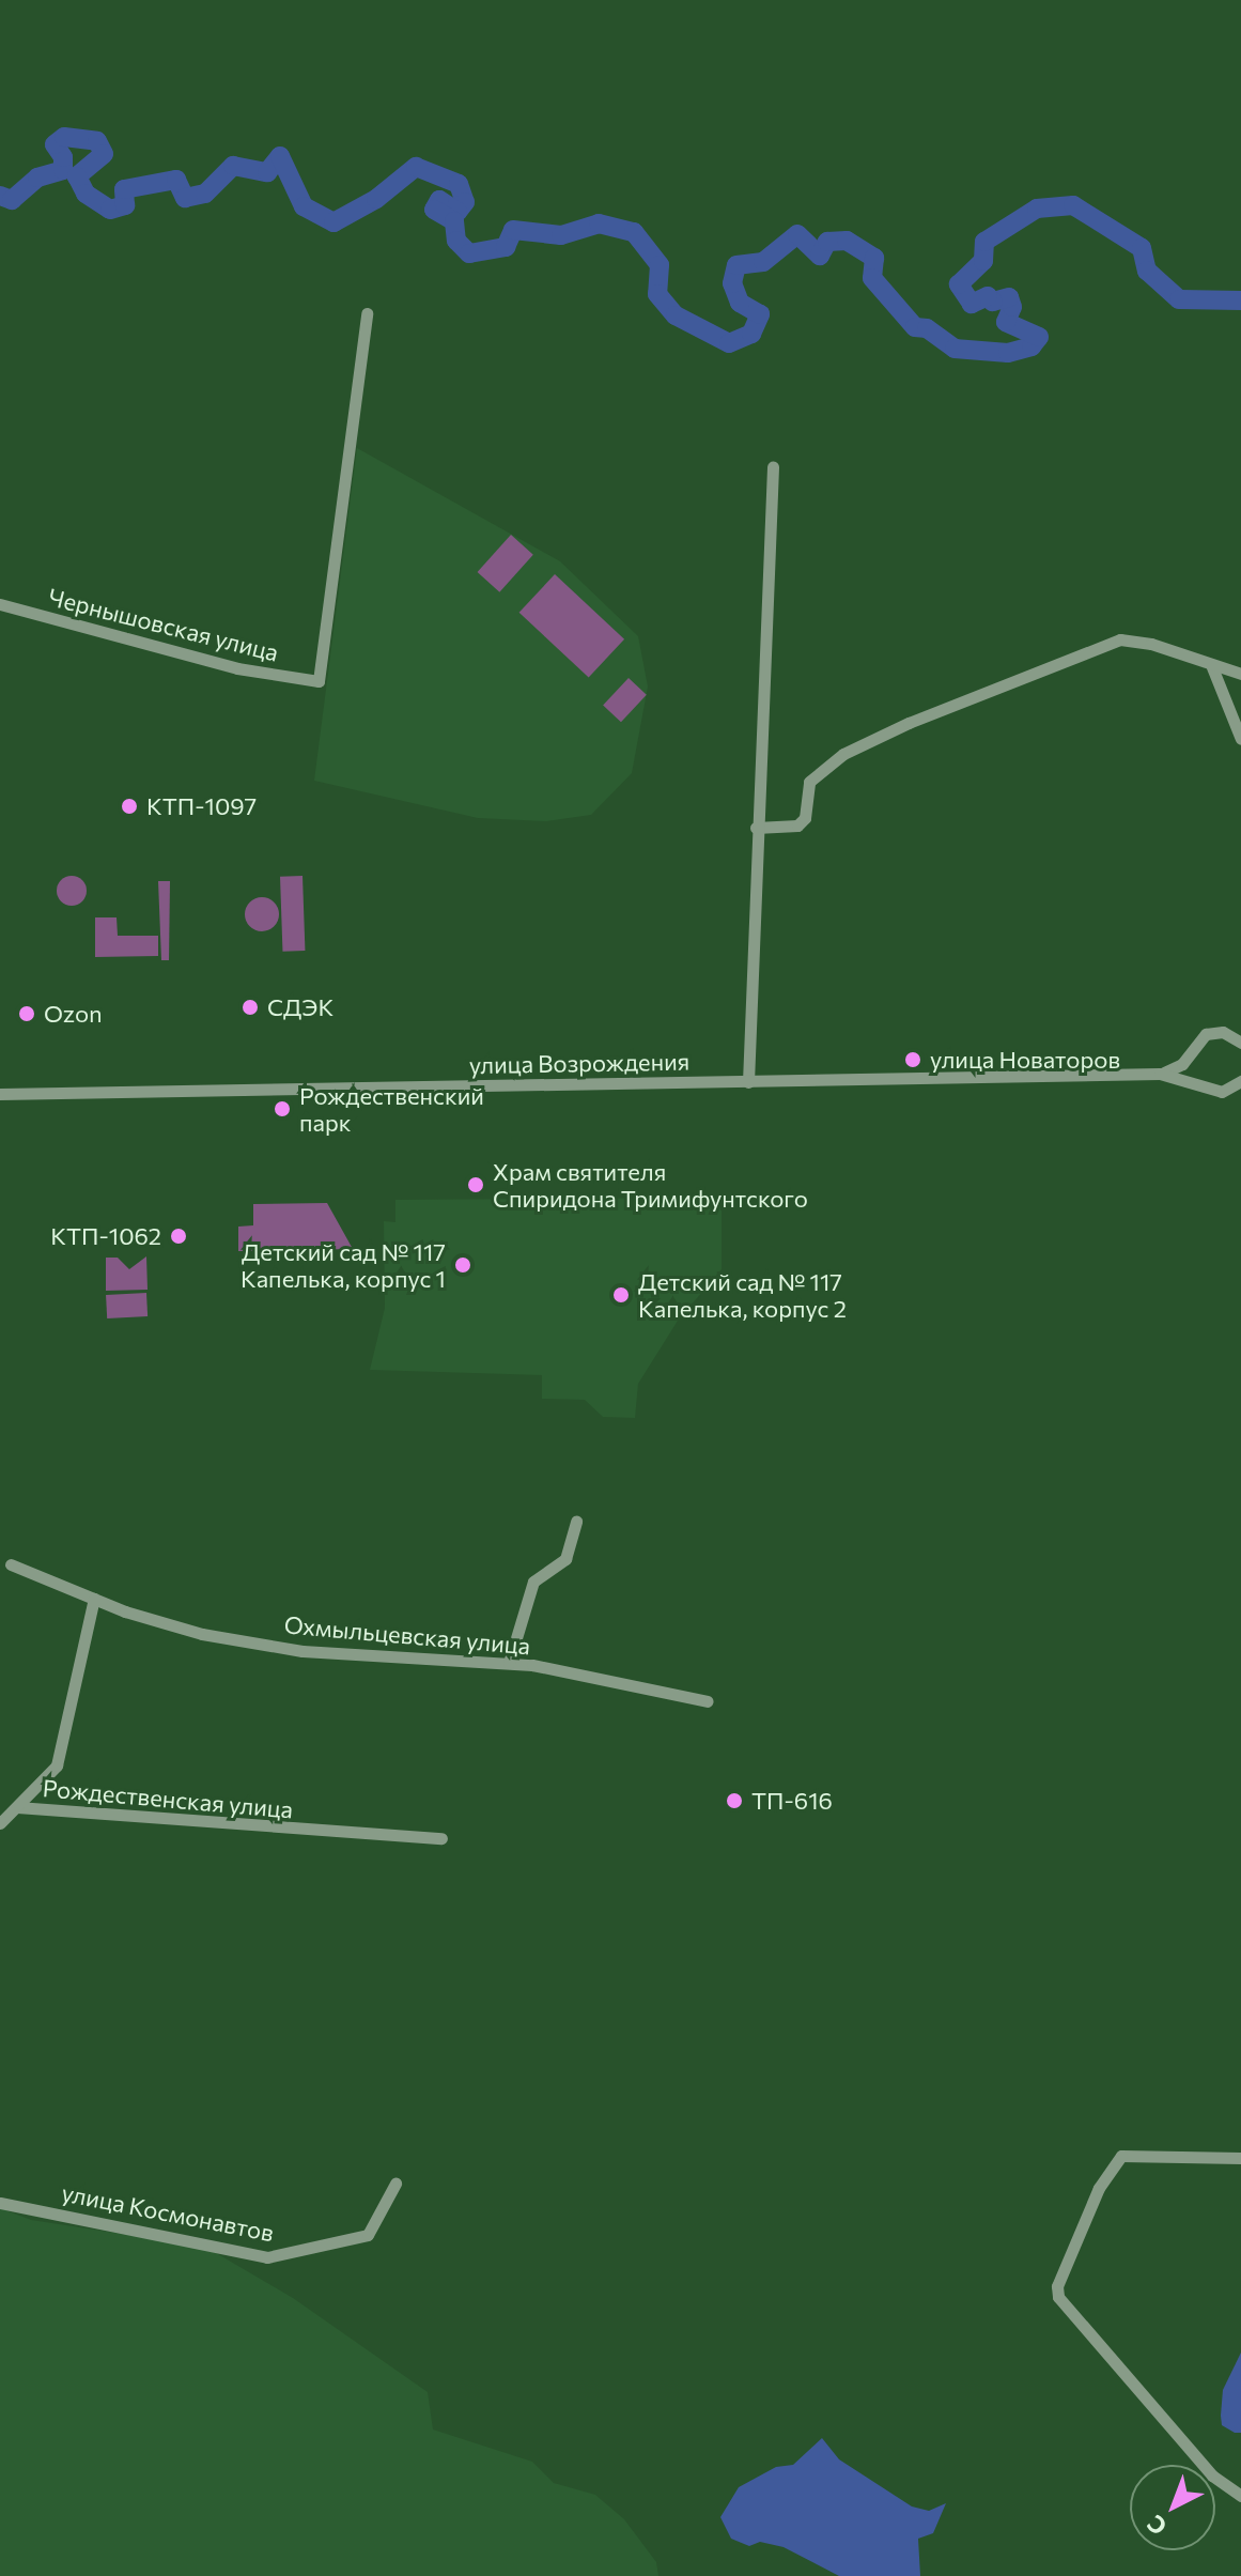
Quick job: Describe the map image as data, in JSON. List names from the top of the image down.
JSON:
{
  "streets": {
    "street": [
      "Чернышовская улица",
      "улица Возрождения",
      "Охмыльцевская улица",
      "Рождественская улица",
      "улица Космонавтов"
    ]
  },
  "crossings": [
    ["Охмыльцевская улица", "Рождественская улица"]
  ],
  "places": [
    "КТП-1097",
    "СДЭК",
    "Ozon",
    "улица Новаторов",
    "Рождественский парк",
    "Храм святителя Спиридона Тримифунтского",
    "КТП-1062",
    "Детский сад № 117 Капелька, корпус 1",
    "Детский сад № 117 Капелька, корпус 2",
    "ТП-616"
  ],
  "north": "bottom left"
}
